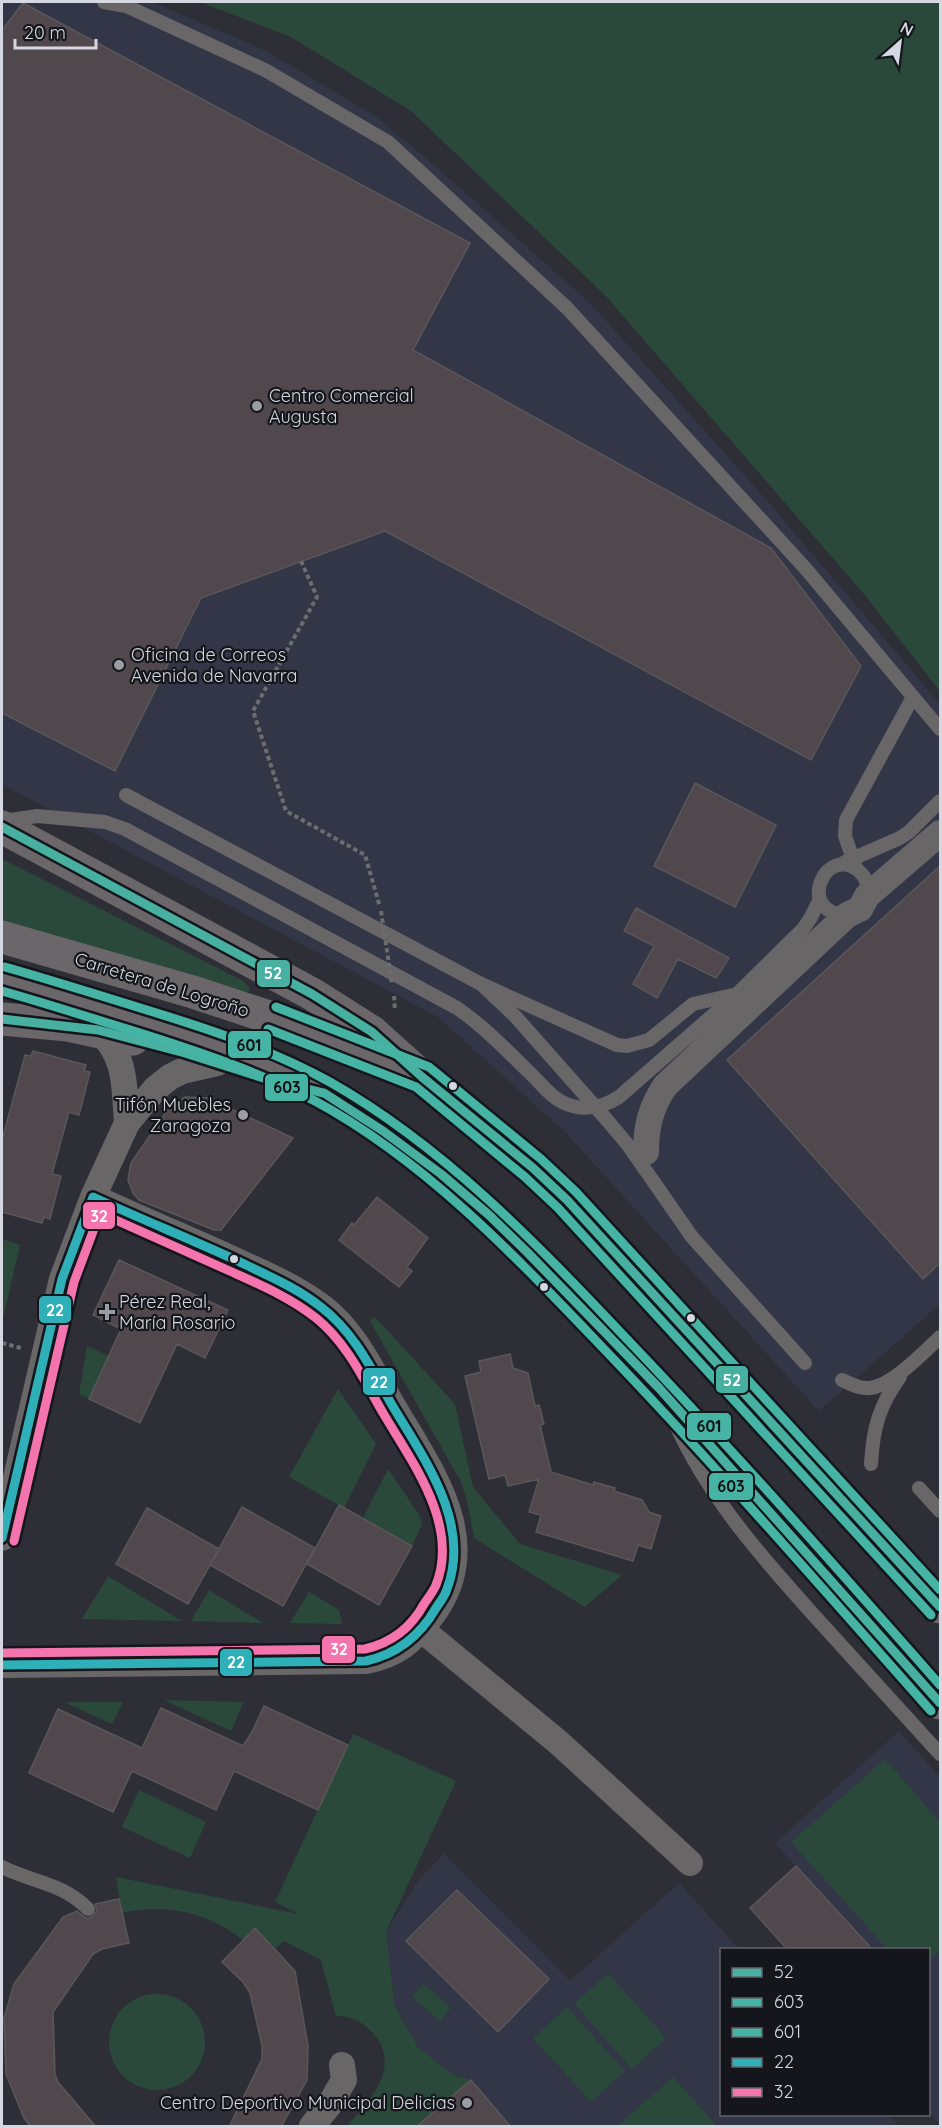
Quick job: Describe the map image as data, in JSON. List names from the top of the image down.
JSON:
{
  "streets": {
    "main road": ["Carretera de Logroño"]
  },
  "places": {
    "other": [
      "Centro Comercial Augusta",
      "Oficina de Correos Avenida de Navarra",
      "Tifón Muebles Zaragoza",
      "Centro Deportivo Municipal Delicias"
    ],
    "health": ["Pérez Real, María Rosario"]
  },
  "lines": [
    "transit line 52",
    "transit line 601",
    "transit line 603",
    "transit line 22",
    "transit line 32"
  ],
  "legend": [
    "52",
    "603",
    "601",
    "22",
    "32"
  ],
  "scale_bar": "20 m",
  "north": "top right"
}
